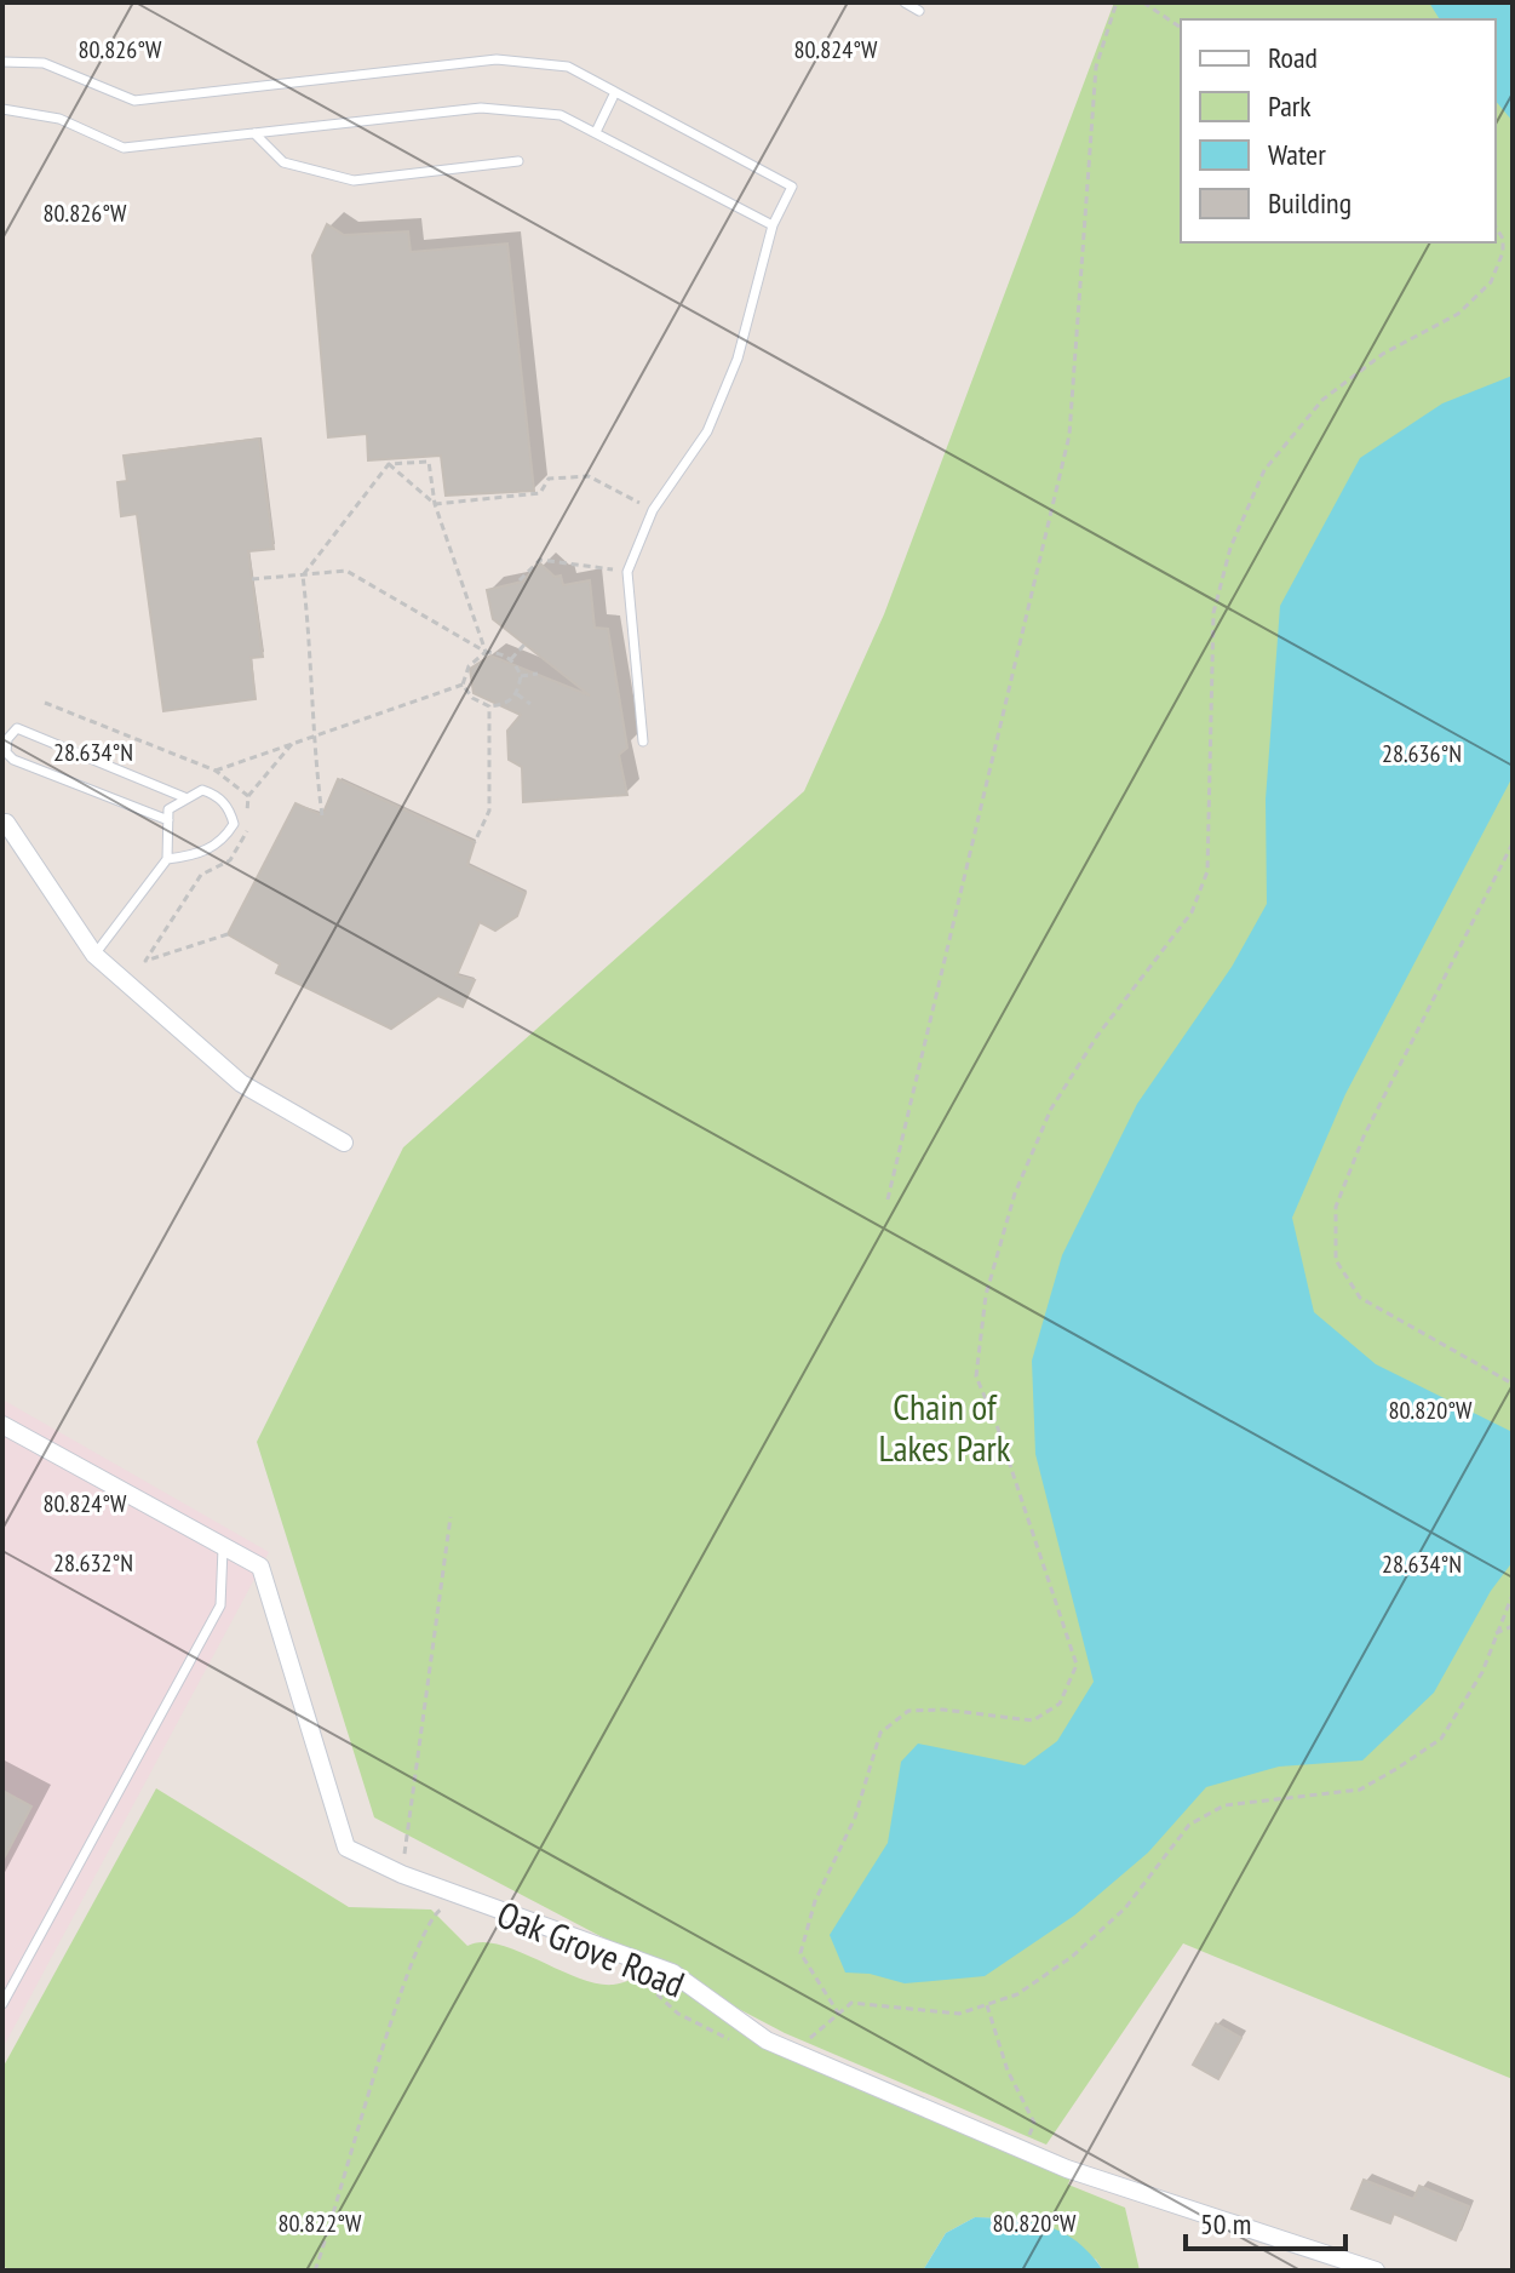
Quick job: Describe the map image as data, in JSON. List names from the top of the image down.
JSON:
{
  "streets": {
    "street": ["Oak Grove Road"]
  },
  "parks": ["Chain of Lakes Park"],
  "legend": [
    "Road",
    "Park",
    "Water",
    "Building"
  ],
  "scale_bar": "50 m",
  "coordinates": [
    "80.826°W",
    "80.824°W",
    "28.634°N",
    "28.636°N",
    "80.820°W",
    "28.632°N",
    "80.822°W"
  ]
}
